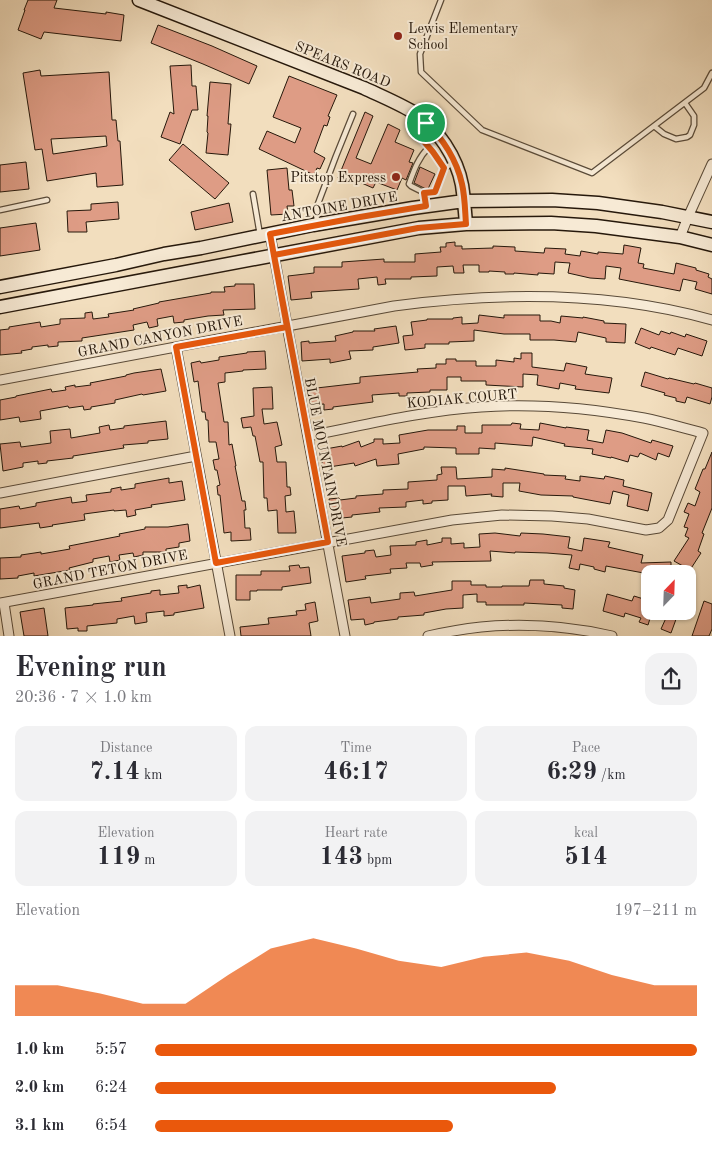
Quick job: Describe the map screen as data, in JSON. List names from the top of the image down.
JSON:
{
  "streets": {
    "main road": ["SPEARS ROAD", "ANTOINE DRIVE"],
    "street": [
      "GRAND CANYON DRIVE",
      "KODIAK COURT",
      "BLUE MOUNTAIN DRIVE",
      "GRAND TETON DRIVE"
    ]
  },
  "crossings": [
    ["SPEARS ROAD", "ANTOINE DRIVE"],
    ["ANTOINE DRIVE", "BLUE MOUNTAIN DRIVE"],
    ["GRAND CANYON DRIVE", "BLUE MOUNTAIN DRIVE"],
    ["KODIAK COURT", "BLUE MOUNTAIN DRIVE"],
    ["KODIAK COURT", "GRAND TETON DRIVE"],
    ["BLUE MOUNTAIN DRIVE", "GRAND TETON DRIVE"]
  ],
  "places": ["Lewis Elementary School", "Pitstop Express"],
  "north": "top right",
  "page": {
    "heading": ["Evening run", "20:36 · 7 × 1.0 km"],
    "stats": [
      ["Distance", "7.14 km"],
      ["Time", "46:17"],
      ["Pace", "6:29 /km"],
      ["Elevation", "119 m"],
      ["Heart rate", "143 bpm"],
      ["kcal", "514"]
    ],
    "chart": ["Elevation", "197–211 m"],
    "list": [
      {
        "name": "1.0 km",
        "note": "5:57"
      },
      {
        "name": "2.0 km",
        "note": "6:24"
      },
      {
        "name": "3.1 km",
        "note": "6:54"
      }
    ]
  }
}
